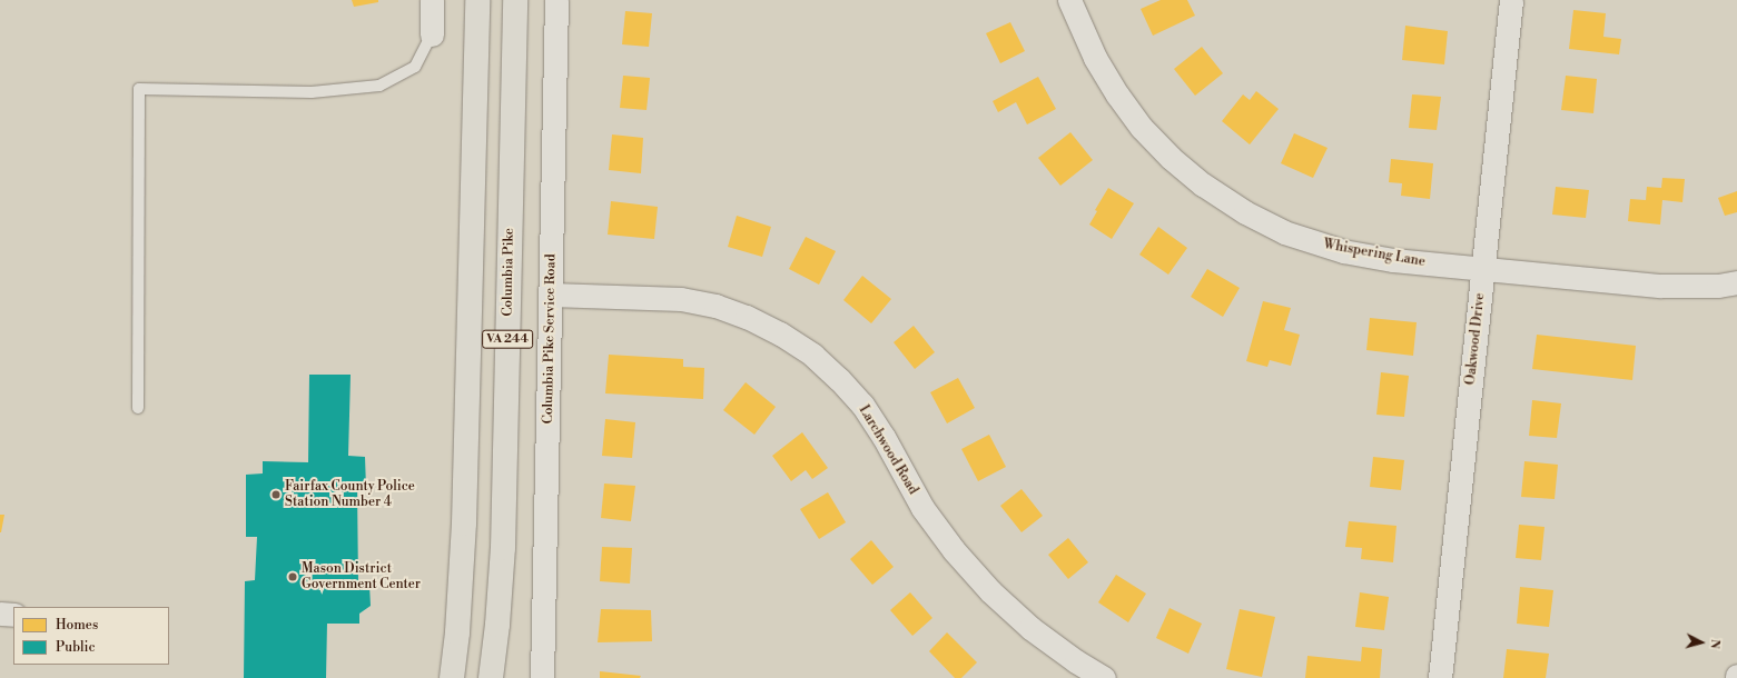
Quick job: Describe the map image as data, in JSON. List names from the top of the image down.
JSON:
{
  "streets": {
    "main road": ["Columbia Pike", "VA 244"],
    "street": [
      "Whispering Lane",
      "Columbia Pike Service Road",
      "Oakwood Drive",
      "Larchwood Road"
    ]
  },
  "crossings": [
    ["Whispering Lane", "Oakwood Drive"],
    ["Columbia Pike Service Road", "Larchwood Road"]
  ],
  "places": ["Fairfax County Police Station Number 4", "Mason District Government Center"],
  "legend": ["Homes", "Public"],
  "north": "right"
}
